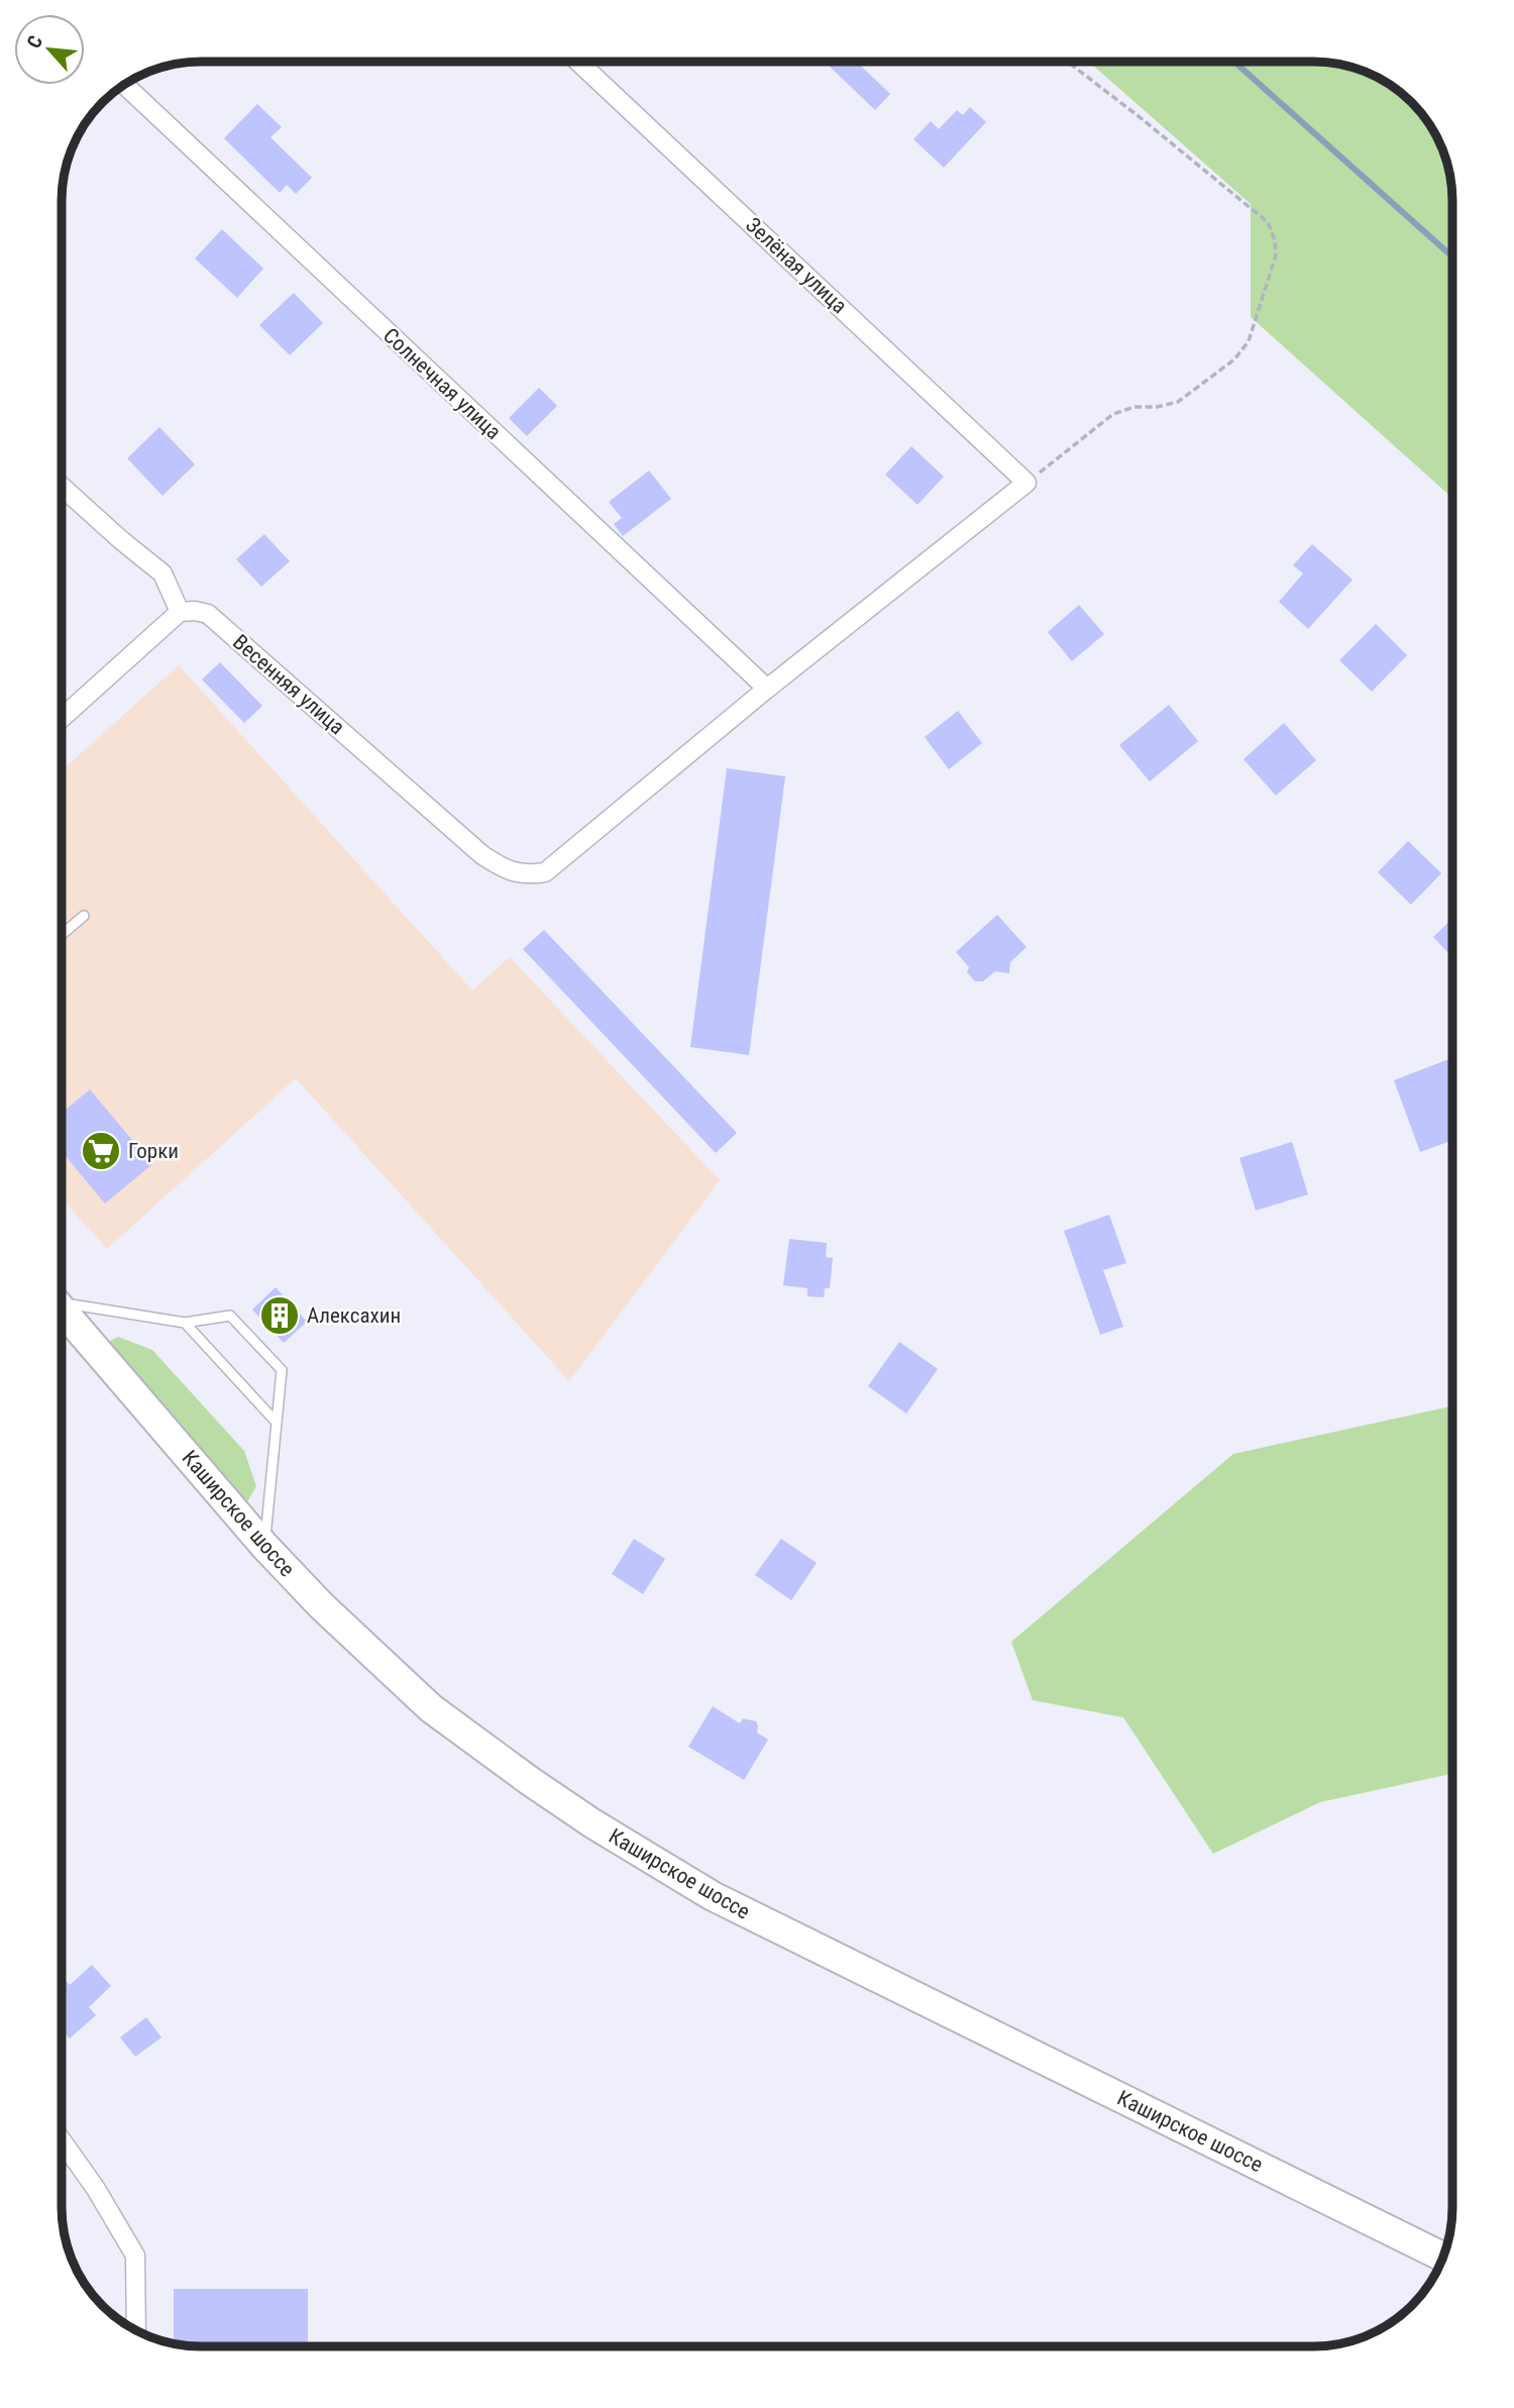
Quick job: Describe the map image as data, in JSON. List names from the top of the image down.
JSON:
{
  "streets": {
    "main road": ["Каширское шоссе"],
    "street": ["Зелёная улица", "Солнечная улица", "Весенняя улица"]
  },
  "crossings": [
    ["Солнечная улица", "Весенняя улица"]
  ],
  "places": {
    "supermarket": ["Горки"],
    "building": ["Алексахин"]
  },
  "north": "top left"
}
